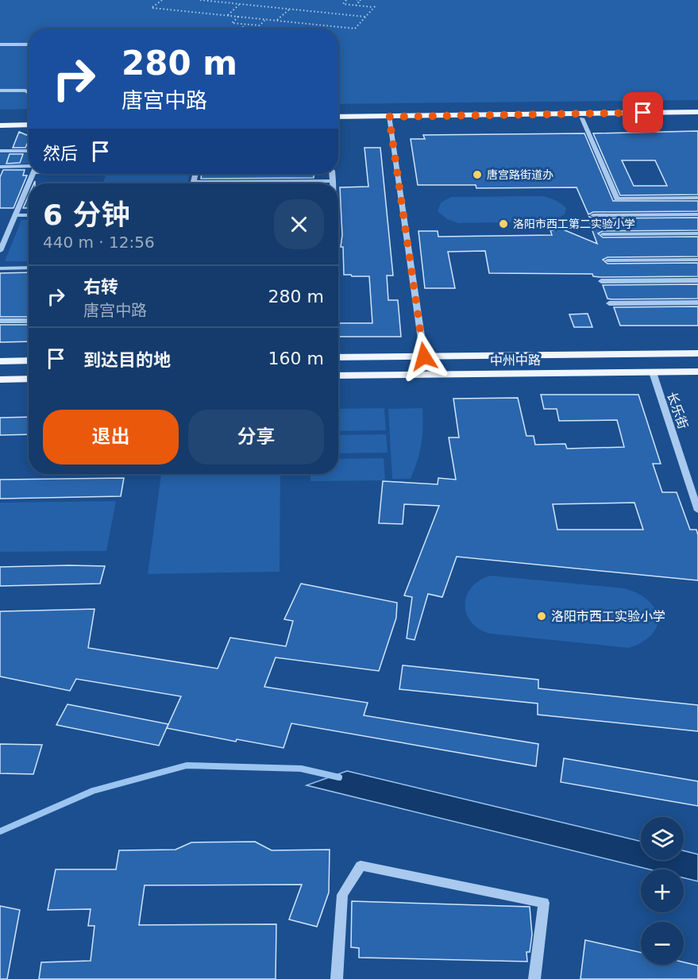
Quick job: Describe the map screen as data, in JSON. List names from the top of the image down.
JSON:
{
  "streets": {
    "main road": ["中州中路"],
    "street": ["长乐街"]
  },
  "crossings": [
    ["中州中路", "长乐街"]
  ],
  "places": ["唐宫路街道办", "洛阳市西工第二实验小学", "洛阳市西工实验小学"],
  "page": {
    "turn": ["280 m", "唐宫中路"],
    "then": "然后",
    "heading": ["6 分钟", "440 m · 12:56"],
    "list": [
      {
        "name": "右转",
        "note": "唐宫中路",
        "value": "280 m"
      },
      {
        "name": "到达目的地",
        "value": "160 m"
      }
    ],
    "buttons": ["退出", "分享"],
    "map_buttons": ["+", "−"]
  }
}
